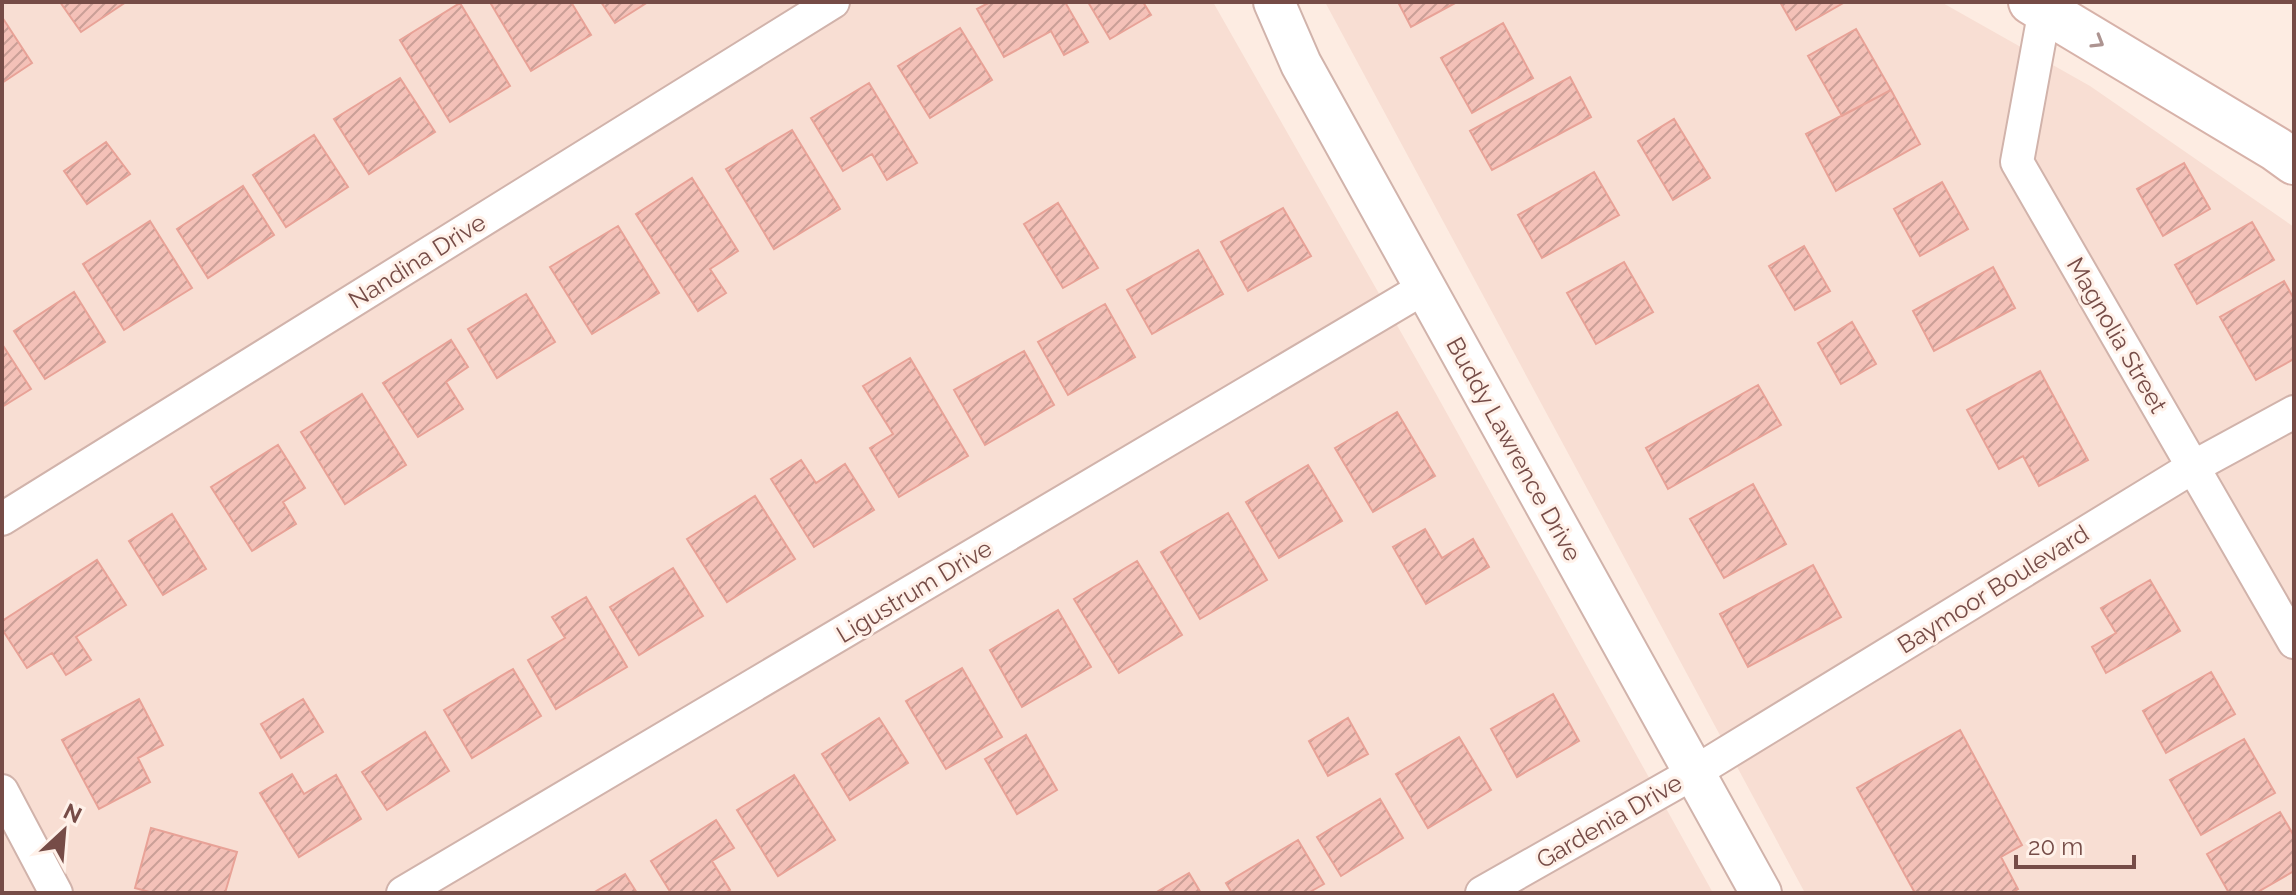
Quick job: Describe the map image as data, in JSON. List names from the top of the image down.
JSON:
{
  "streets": {
    "street": [
      "Nandina Drive",
      "Magnolia Street",
      "Buddy Lawrence Drive",
      "Baymoor Boulevard",
      "Ligustrum Drive",
      "Gardenia Drive"
    ]
  },
  "crossings": [
    ["Magnolia Street", "Baymoor Boulevard"],
    ["Buddy Lawrence Drive", "Baymoor Boulevard"],
    ["Buddy Lawrence Drive", "Ligustrum Drive"],
    ["Buddy Lawrence Drive", "Gardenia Drive"],
    ["Baymoor Boulevard", "Gardenia Drive"]
  ],
  "scale_bar": "20 m",
  "north": "top right"
}
